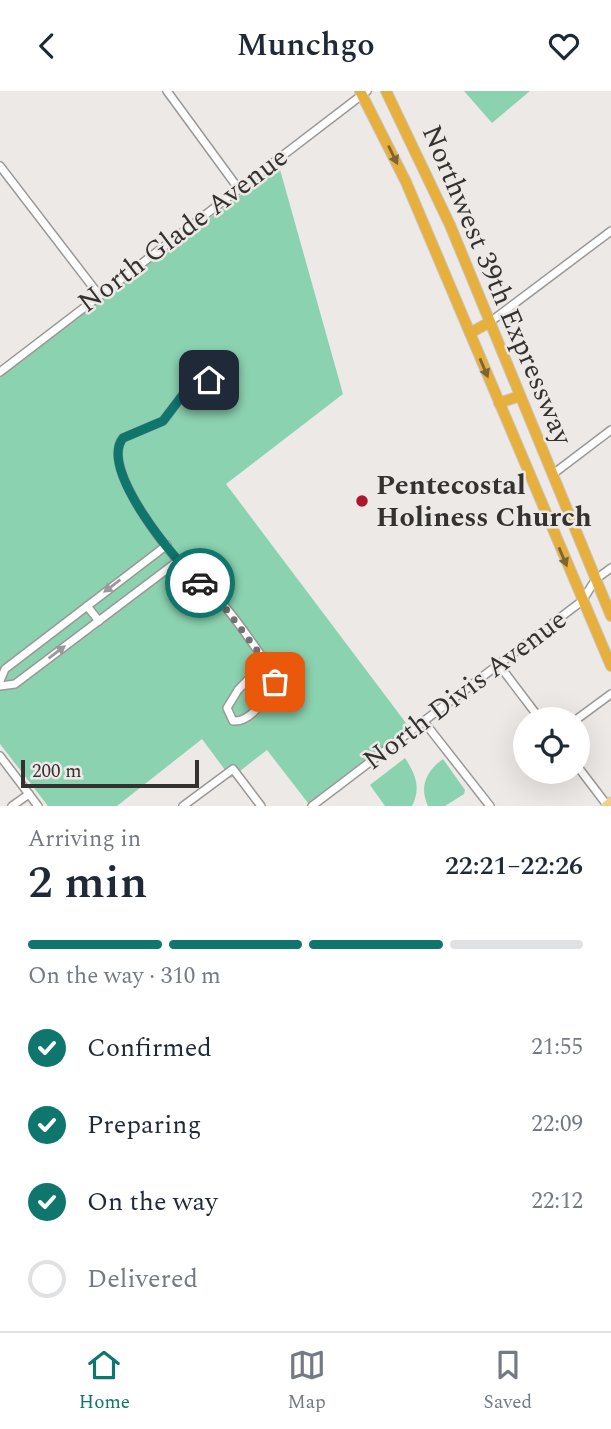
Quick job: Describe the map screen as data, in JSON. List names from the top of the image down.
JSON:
{
  "streets": {
    "highway": ["Northwest 39th Expressway"],
    "street": ["North Glade Avenue", "North Divis Avenue"]
  },
  "crossings": [
    ["North Glade Avenue", "Northwest 39th Expressway"],
    ["Northwest 39th Expressway", "North Divis Avenue"]
  ],
  "places": ["Pentecostal Holiness Church"],
  "scale_bar": "200 m",
  "page": {
    "header": "Munchgo",
    "scale": "200 m",
    "heading": ["2 min", "Arriving in", "22:21–22:26"],
    "bar": "On the way · 310 m",
    "list": [
      ["Confirmed", "21:55"],
      ["Preparing", "22:09"],
      ["On the way", "22:12"],
      "Delivered"
    ],
    "tabs": ["Home", "Map", "Saved"]
  }
}
